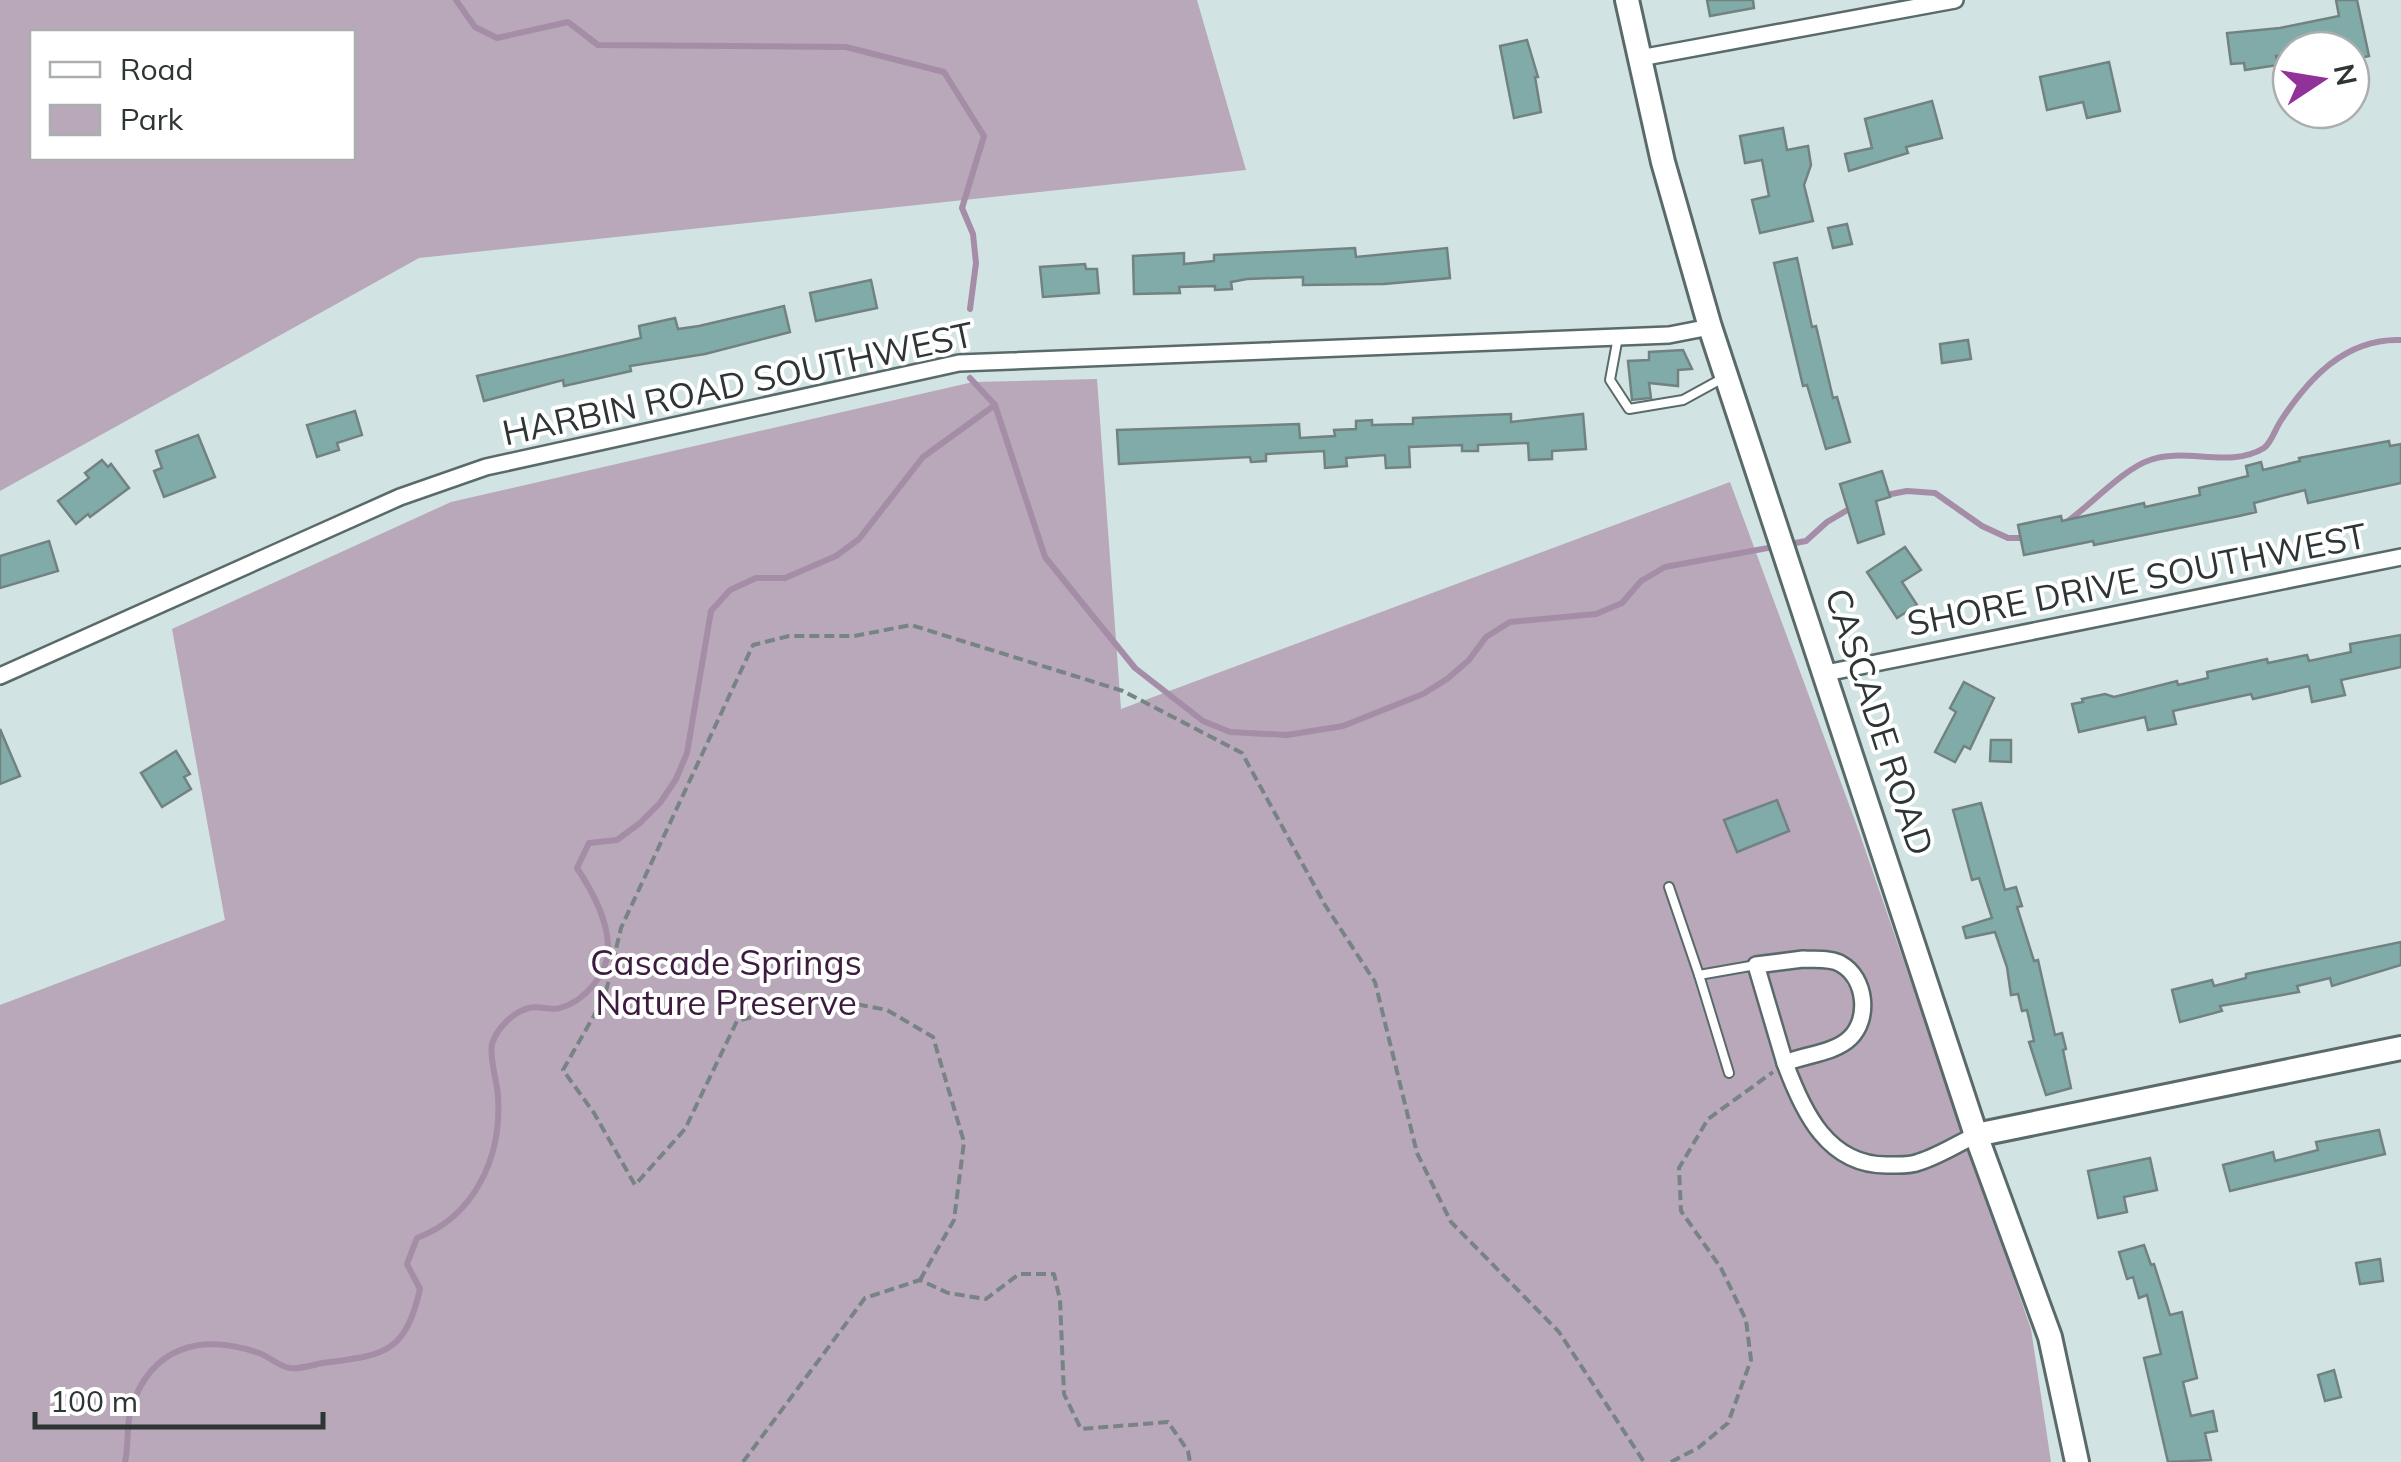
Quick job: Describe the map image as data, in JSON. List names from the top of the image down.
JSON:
{
  "streets": {
    "main road": ["CASCADE ROAD"],
    "street": ["HARBIN ROAD SOUTHWEST", "SHORE DRIVE SOUTHWEST"]
  },
  "crossings": [
    ["HARBIN ROAD SOUTHWEST", "CASCADE ROAD"],
    ["SHORE DRIVE SOUTHWEST", "CASCADE ROAD"]
  ],
  "parks": ["Cascade Springs Nature Preserve"],
  "legend": ["Road", "Park"],
  "scale_bar": "100 m",
  "north": "right"
}
